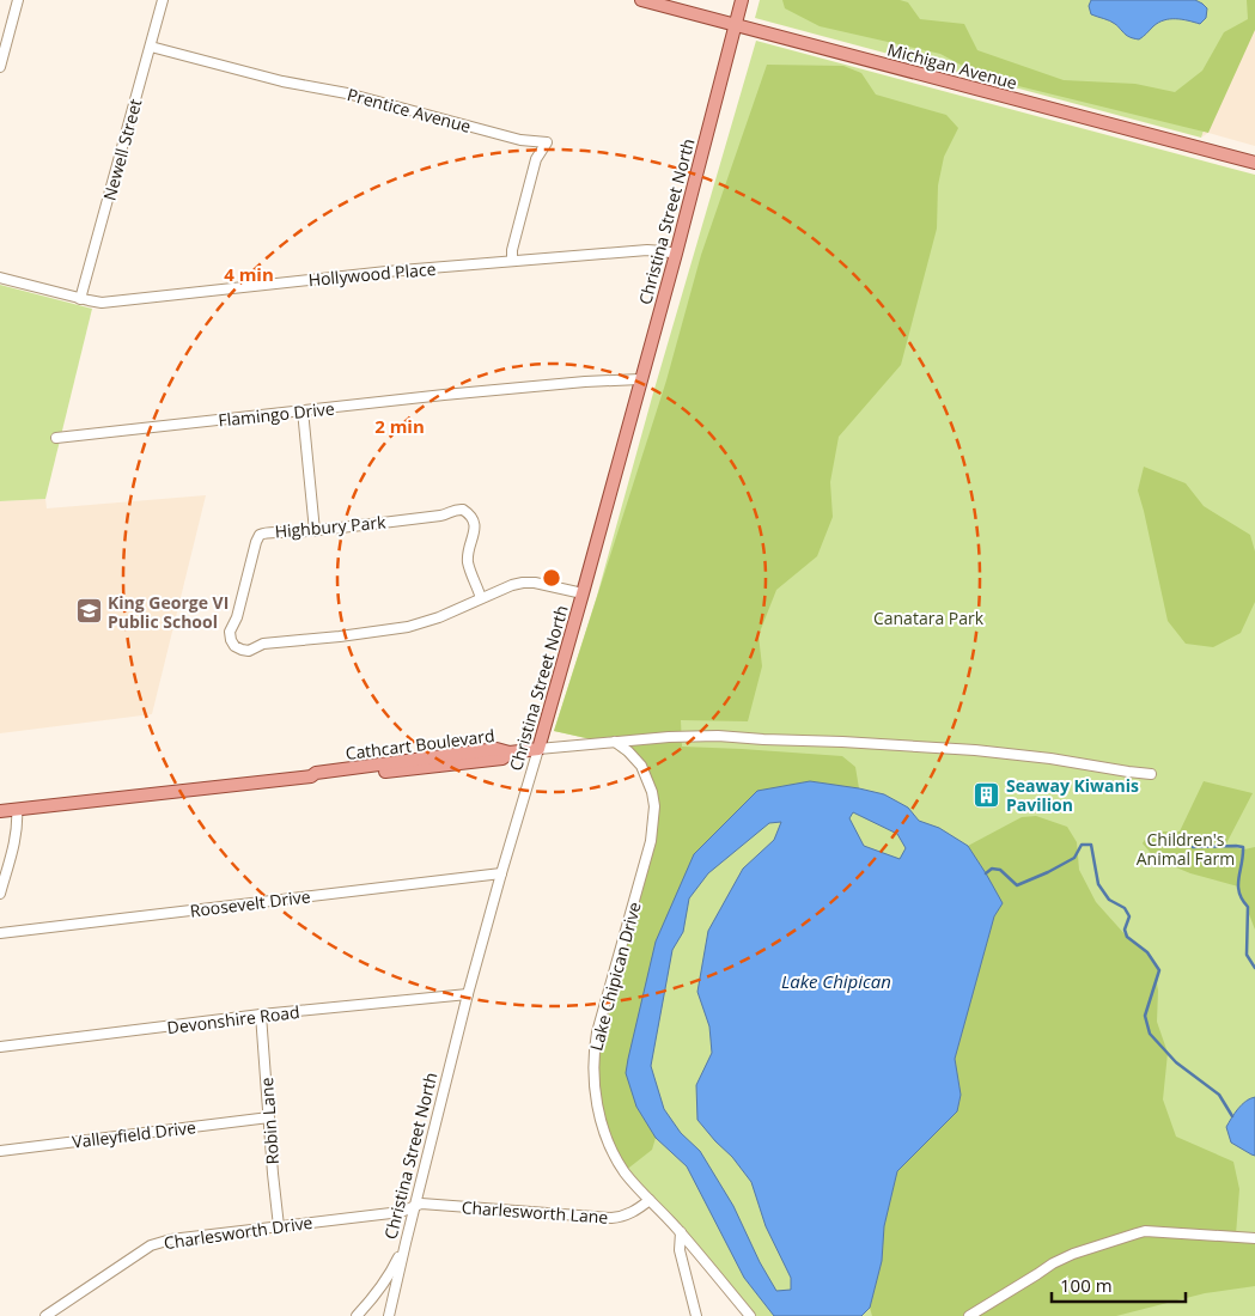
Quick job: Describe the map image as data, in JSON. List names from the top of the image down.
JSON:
{
  "streets": {
    "main road": ["Michigan Avenue", "Christina Street North", "Cathcart Boulevard"],
    "street": [
      "Prentice Avenue",
      "Newell Street",
      "Hollywood Place",
      "Flamingo Drive",
      "Highbury Park",
      "Roosevelt Drive",
      "Lake Chipican Drive",
      "Devonshire Road",
      "Robin Lane",
      "Valleyfield Drive",
      "Charlesworth Lane",
      "Charlesworth Drive"
    ]
  },
  "crossings": [
    ["Michigan Avenue", "Christina Street North"],
    ["Prentice Avenue", "Newell Street"],
    ["Prentice Avenue", "Hollywood Place"],
    ["Newell Street", "Hollywood Place"],
    ["Christina Street North", "Hollywood Place"],
    ["Christina Street North", "Flamingo Drive"],
    ["Christina Street North", "Highbury Park"],
    ["Christina Street North", "Cathcart Boulevard"],
    ["Christina Street North", "Roosevelt Drive"],
    ["Christina Street North", "Devonshire Road"],
    ["Christina Street North", "Charlesworth Lane"],
    ["Christina Street North", "Charlesworth Drive"],
    ["Lake Chipican Drive", "Charlesworth Lane"],
    ["Devonshire Road", "Robin Lane"],
    ["Robin Lane", "Valleyfield Drive"],
    ["Robin Lane", "Charlesworth Drive"],
    ["Charlesworth Lane", "Charlesworth Drive"]
  ],
  "water": ["Lake Chipican"],
  "parks": ["Canatara Park", "Children's Animal Farm"],
  "places": {
    "school or university": ["King George VI Public School"],
    "building": ["Seaway Kiwanis Pavilion"]
  },
  "scale_bar": "100 m",
  "rings": ["4 min", "2 min"]
}
